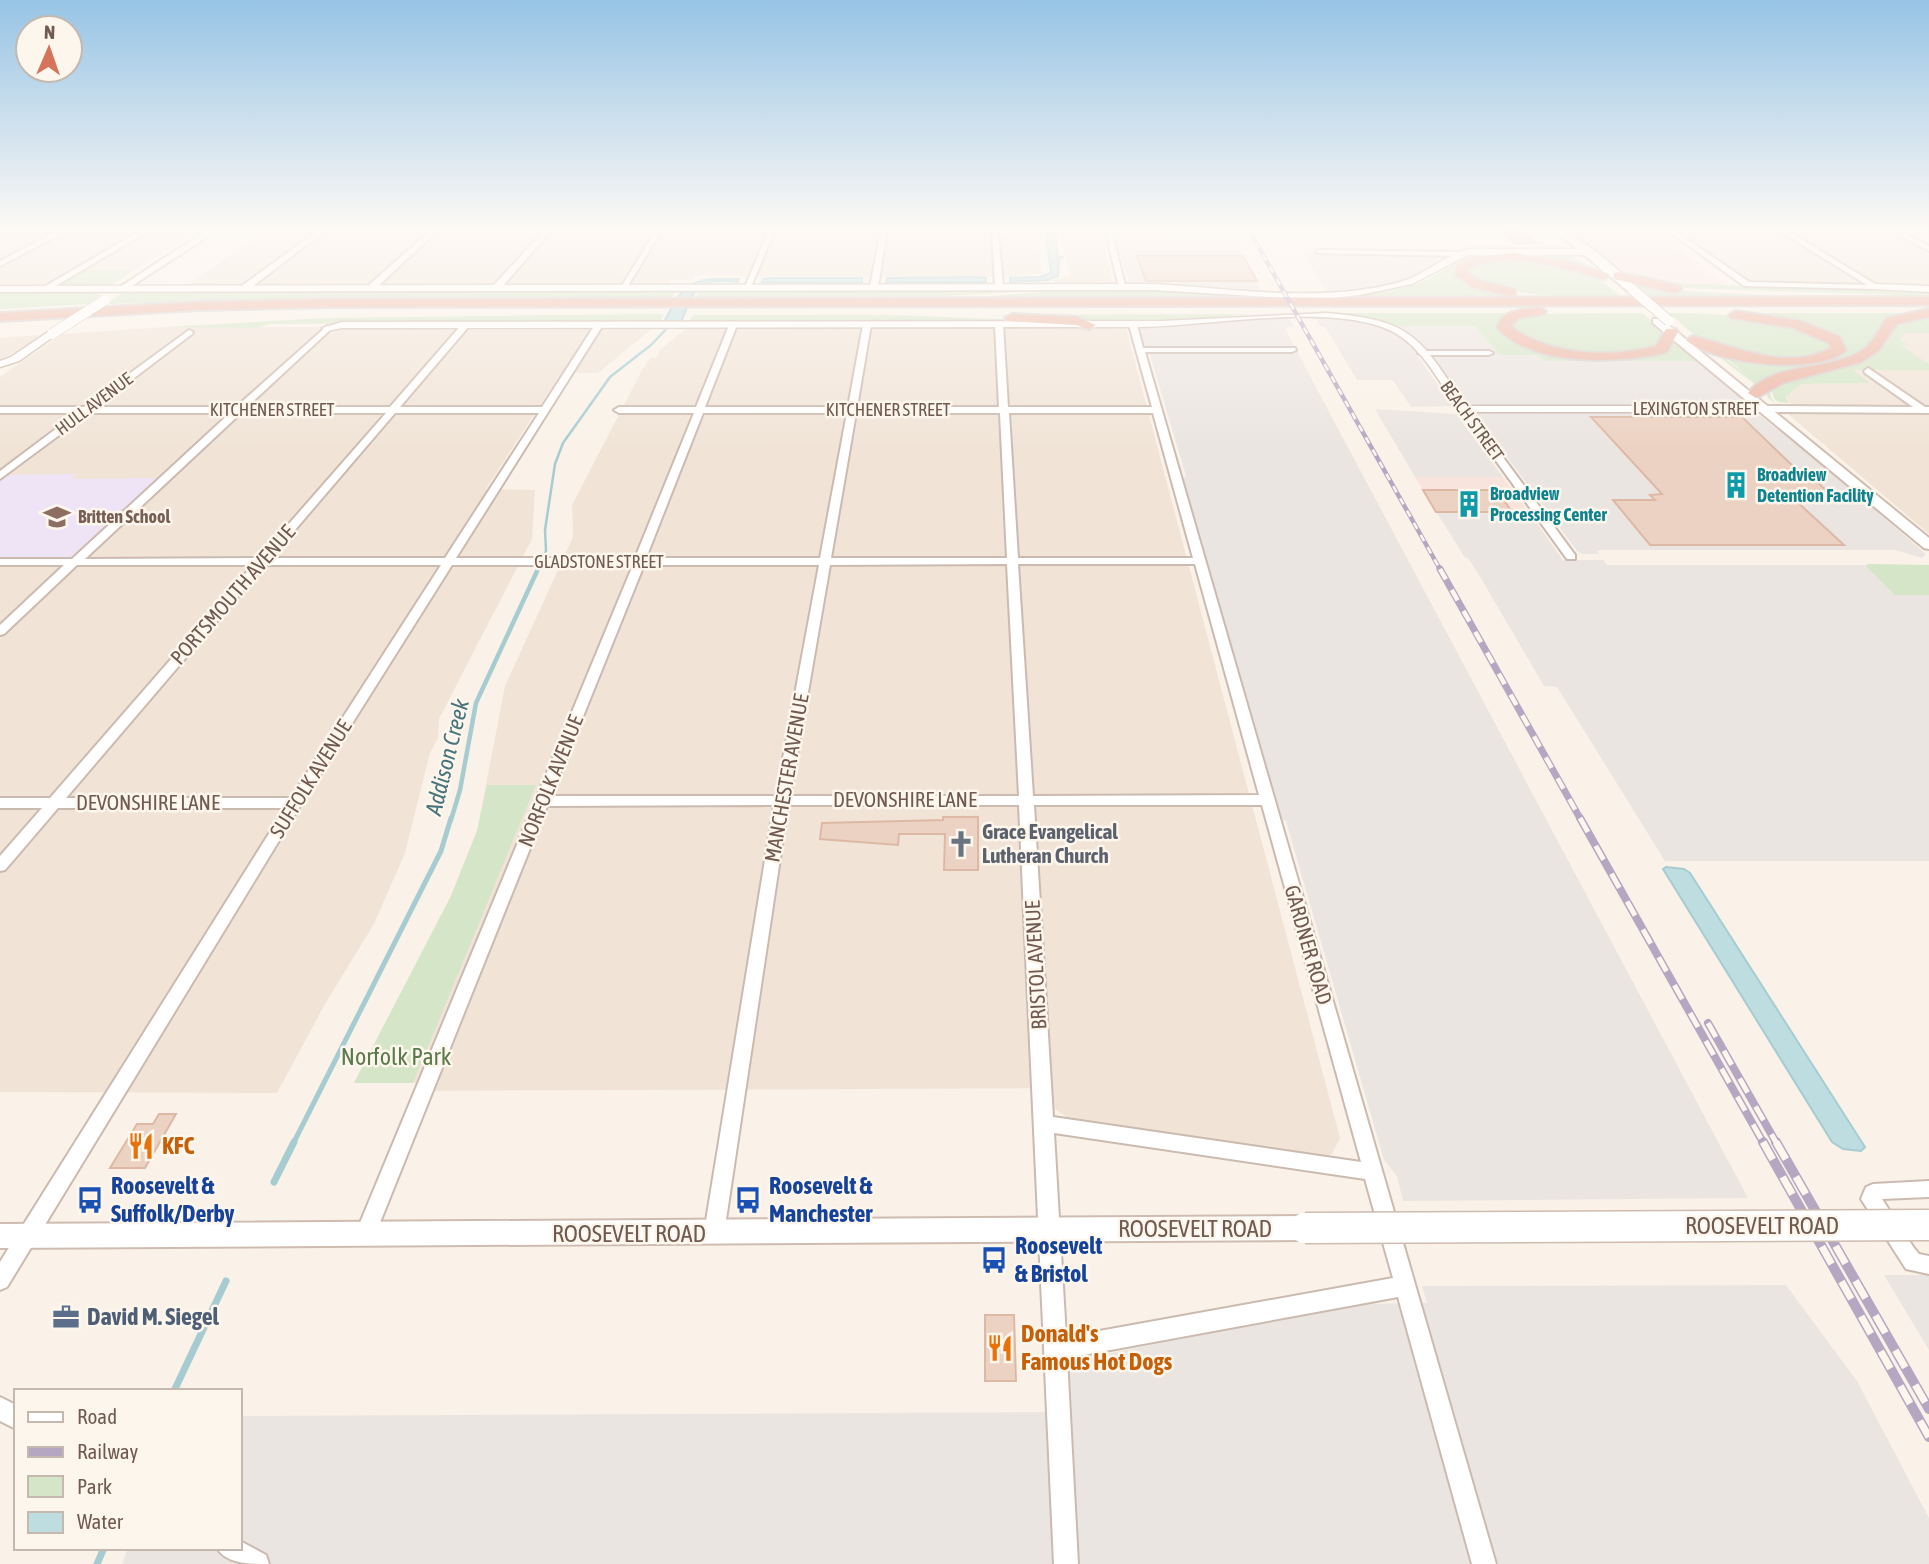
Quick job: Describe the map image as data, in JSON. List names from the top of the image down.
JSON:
{
  "streets": {
    "main road": ["ROOSEVELT ROAD"],
    "street": [
      "HULL AVENUE",
      "LEXINGTON STREET",
      "KITCHENER STREET",
      "BEACH STREET",
      "GLADSTONE STREET",
      "PORTSMOUTH AVENUE",
      "MANCHESTER AVENUE",
      "SUFFOLK AVENUE",
      "NORFOLK AVENUE",
      "DEVONSHIRE LANE",
      "GARDNER ROAD",
      "BRISTOL AVENUE"
    ]
  },
  "crossings": [
    ["HULL AVENUE", "KITCHENER STREET"],
    ["LEXINGTON STREET", "BEACH STREET"],
    ["KITCHENER STREET", "PORTSMOUTH AVENUE"],
    ["KITCHENER STREET", "MANCHESTER AVENUE"],
    ["KITCHENER STREET", "SUFFOLK AVENUE"],
    ["KITCHENER STREET", "NORFOLK AVENUE"],
    ["KITCHENER STREET", "GARDNER ROAD"],
    ["KITCHENER STREET", "BRISTOL AVENUE"],
    ["BEACH STREET", "PORTSMOUTH AVENUE"],
    ["BEACH STREET", "MANCHESTER AVENUE"],
    ["BEACH STREET", "SUFFOLK AVENUE"],
    ["BEACH STREET", "NORFOLK AVENUE"],
    ["BEACH STREET", "GARDNER ROAD"],
    ["BEACH STREET", "BRISTOL AVENUE"],
    ["GLADSTONE STREET", "PORTSMOUTH AVENUE"],
    ["GLADSTONE STREET", "MANCHESTER AVENUE"],
    ["GLADSTONE STREET", "SUFFOLK AVENUE"],
    ["GLADSTONE STREET", "NORFOLK AVENUE"],
    ["GLADSTONE STREET", "GARDNER ROAD"],
    ["GLADSTONE STREET", "BRISTOL AVENUE"],
    ["PORTSMOUTH AVENUE", "DEVONSHIRE LANE"],
    ["MANCHESTER AVENUE", "DEVONSHIRE LANE"],
    ["MANCHESTER AVENUE", "ROOSEVELT ROAD"],
    ["SUFFOLK AVENUE", "DEVONSHIRE LANE"],
    ["SUFFOLK AVENUE", "ROOSEVELT ROAD"],
    ["NORFOLK AVENUE", "DEVONSHIRE LANE"],
    ["NORFOLK AVENUE", "ROOSEVELT ROAD"],
    ["DEVONSHIRE LANE", "GARDNER ROAD"],
    ["DEVONSHIRE LANE", "BRISTOL AVENUE"],
    ["BRISTOL AVENUE", "ROOSEVELT ROAD"]
  ],
  "water": ["Addison Creek"],
  "parks": ["Norfolk Park"],
  "places": {
    "building": ["Broadview Detention Facility", "Broadview Processing Center"],
    "school or university": ["Britten School"],
    "church": ["Grace Evangelical Lutheran Church"],
    "restaurant": ["KFC", "Donald's Famous Hot Dogs"],
    "bus stop": ["Roosevelt & Suffolk/Derby", "Roosevelt & Manchester", "Roosevelt & Bristol"],
    "office": ["David M. Siegel"]
  },
  "legend": [
    "Road",
    "Railway",
    "Park",
    "Water"
  ],
  "north": "top"
}
